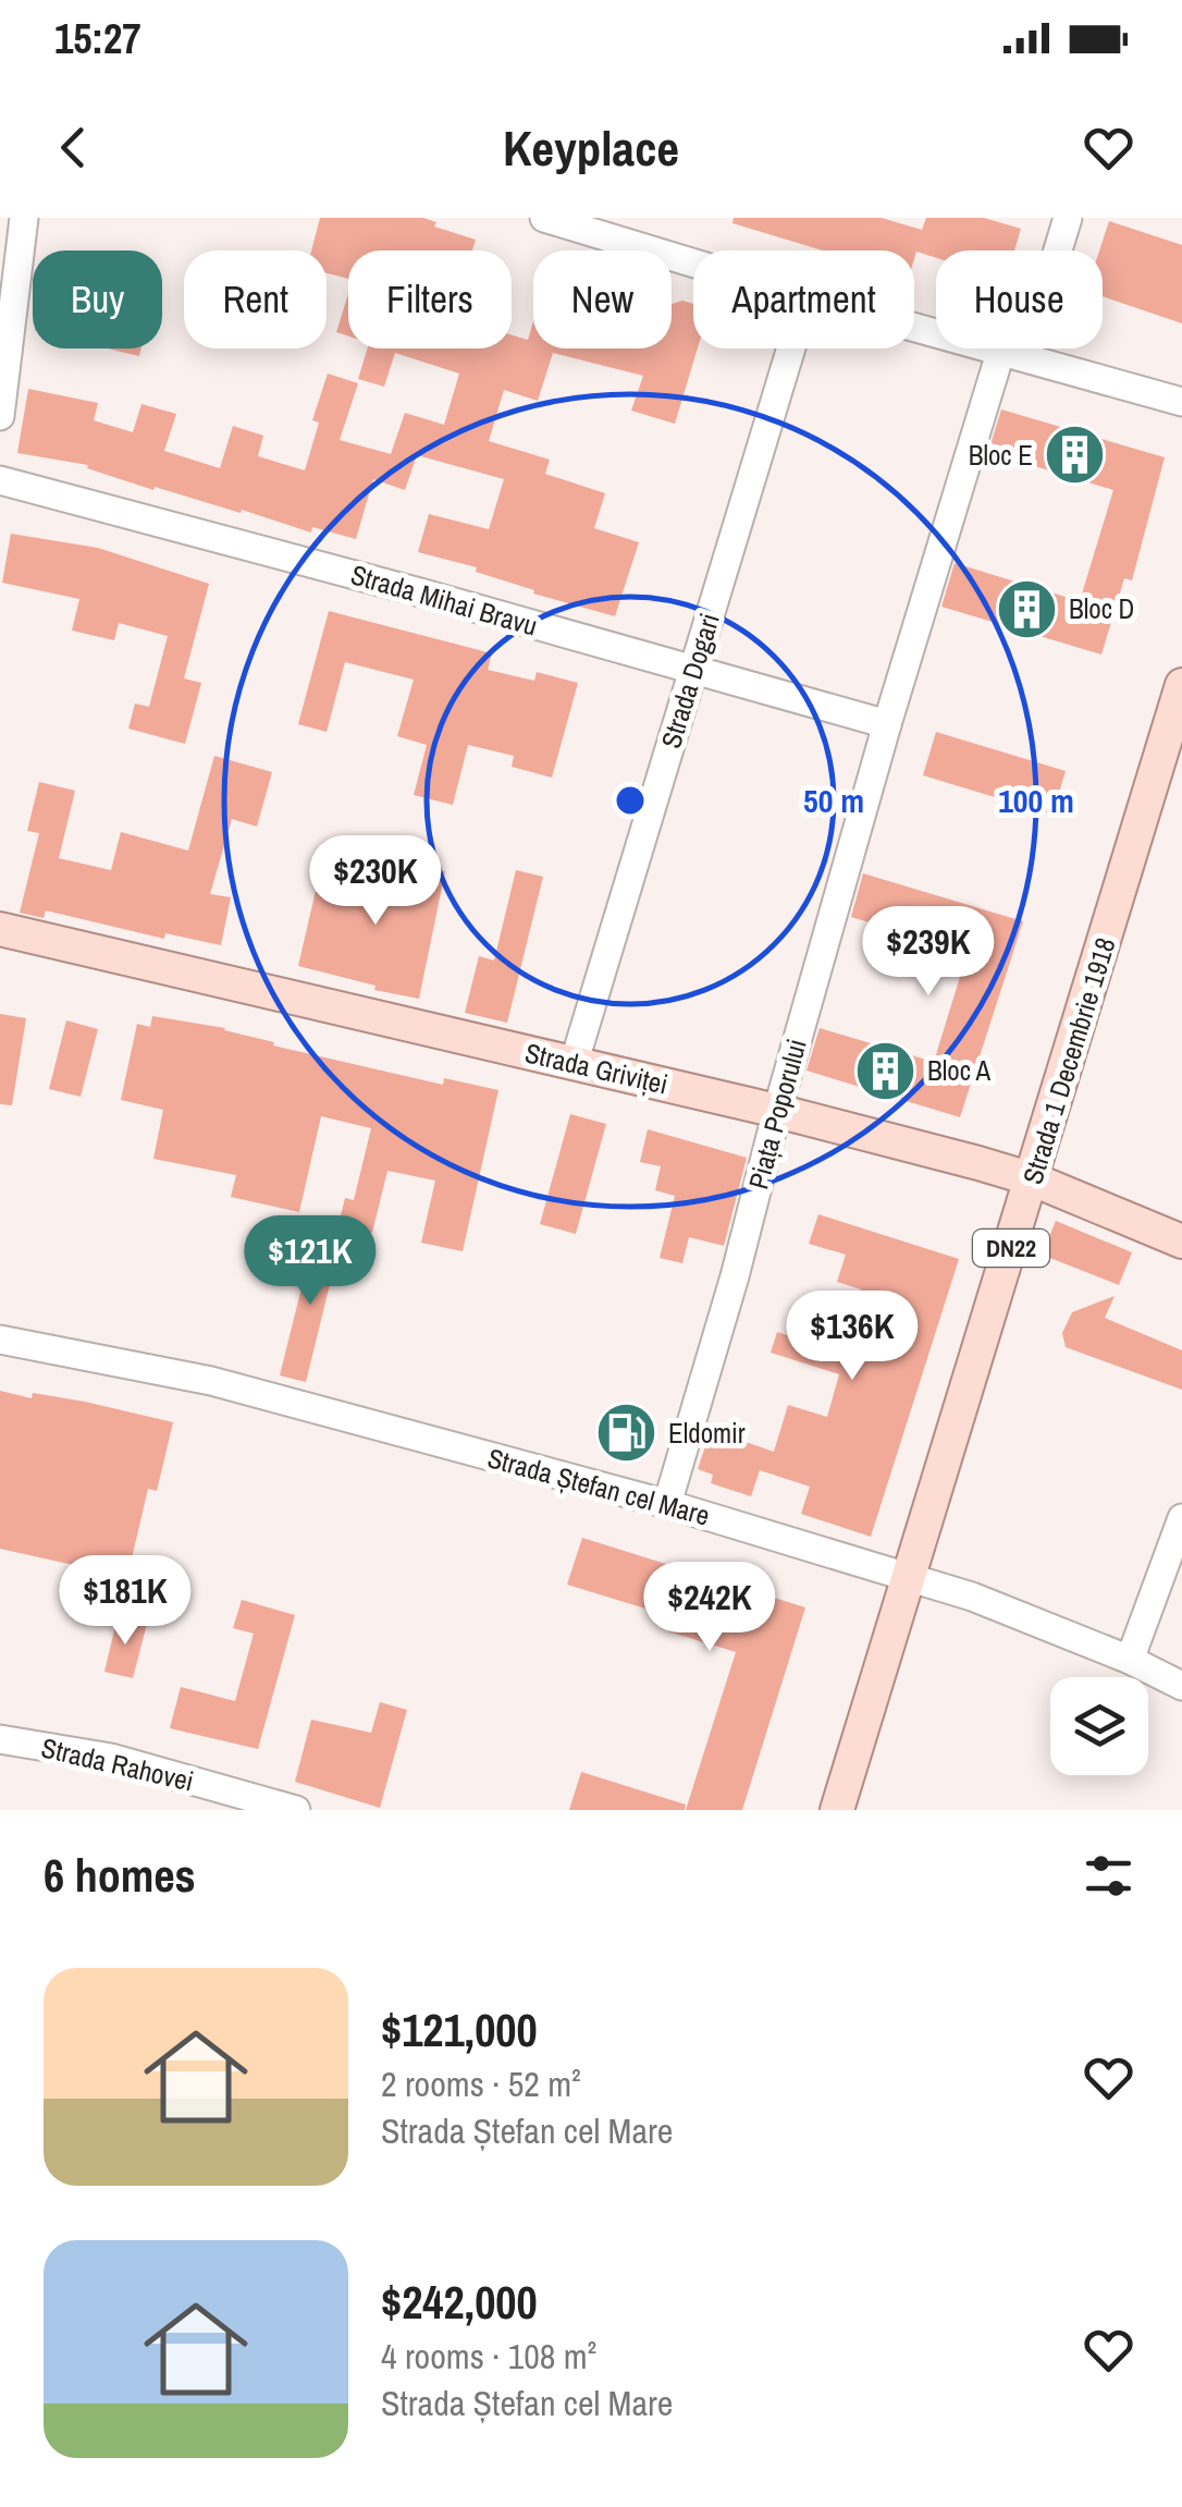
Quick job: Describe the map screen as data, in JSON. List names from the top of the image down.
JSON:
{
  "streets": {
    "main road": ["Strada 1 Decembrie 1918", "Strada Griviței", "DN22"],
    "street": [
      "Strada Mihai Bravu",
      "Strada Dogari",
      "Piața Poporului",
      "Strada Ștefan cel Mare",
      "Strada Rahovei"
    ]
  },
  "crossings": [
    ["Strada Mihai Bravu", "Strada Dogari"],
    ["Strada Mihai Bravu", "Piața Poporului"],
    ["Strada Dogari", "Strada Griviței"],
    ["Strada 1 Decembrie 1918", "Strada Griviței"],
    ["Strada 1 Decembrie 1918", "Strada Ștefan cel Mare"],
    ["Strada Griviței", "Piața Poporului"],
    ["Piața Poporului", "Strada Ștefan cel Mare"]
  ],
  "places": {
    "building": ["Bloc E", "Bloc D", "Bloc A"],
    "fuel station": ["Eldomir"]
  },
  "page": {
    "status": "15:27",
    "header": "Keyplace",
    "chip": [
      "Buy",
      "Rent",
      "Filters",
      "New",
      "Apartment",
      "House"
    ],
    "price": [
      "$230K",
      "$239K",
      "$121K",
      "$136K",
      "$181K",
      "$242K"
    ],
    "heading": "6 homes",
    "list": [
      {
        "name": "$121,000",
        "note": "2 rooms · 52 m² · Strada Ștefan cel Mare"
      },
      {
        "name": "$242,000",
        "note": "4 rooms · 108 m² · Strada Ștefan cel Mare"
      }
    ]
  },
  "rings": ["50 m", "100 m"]
}
